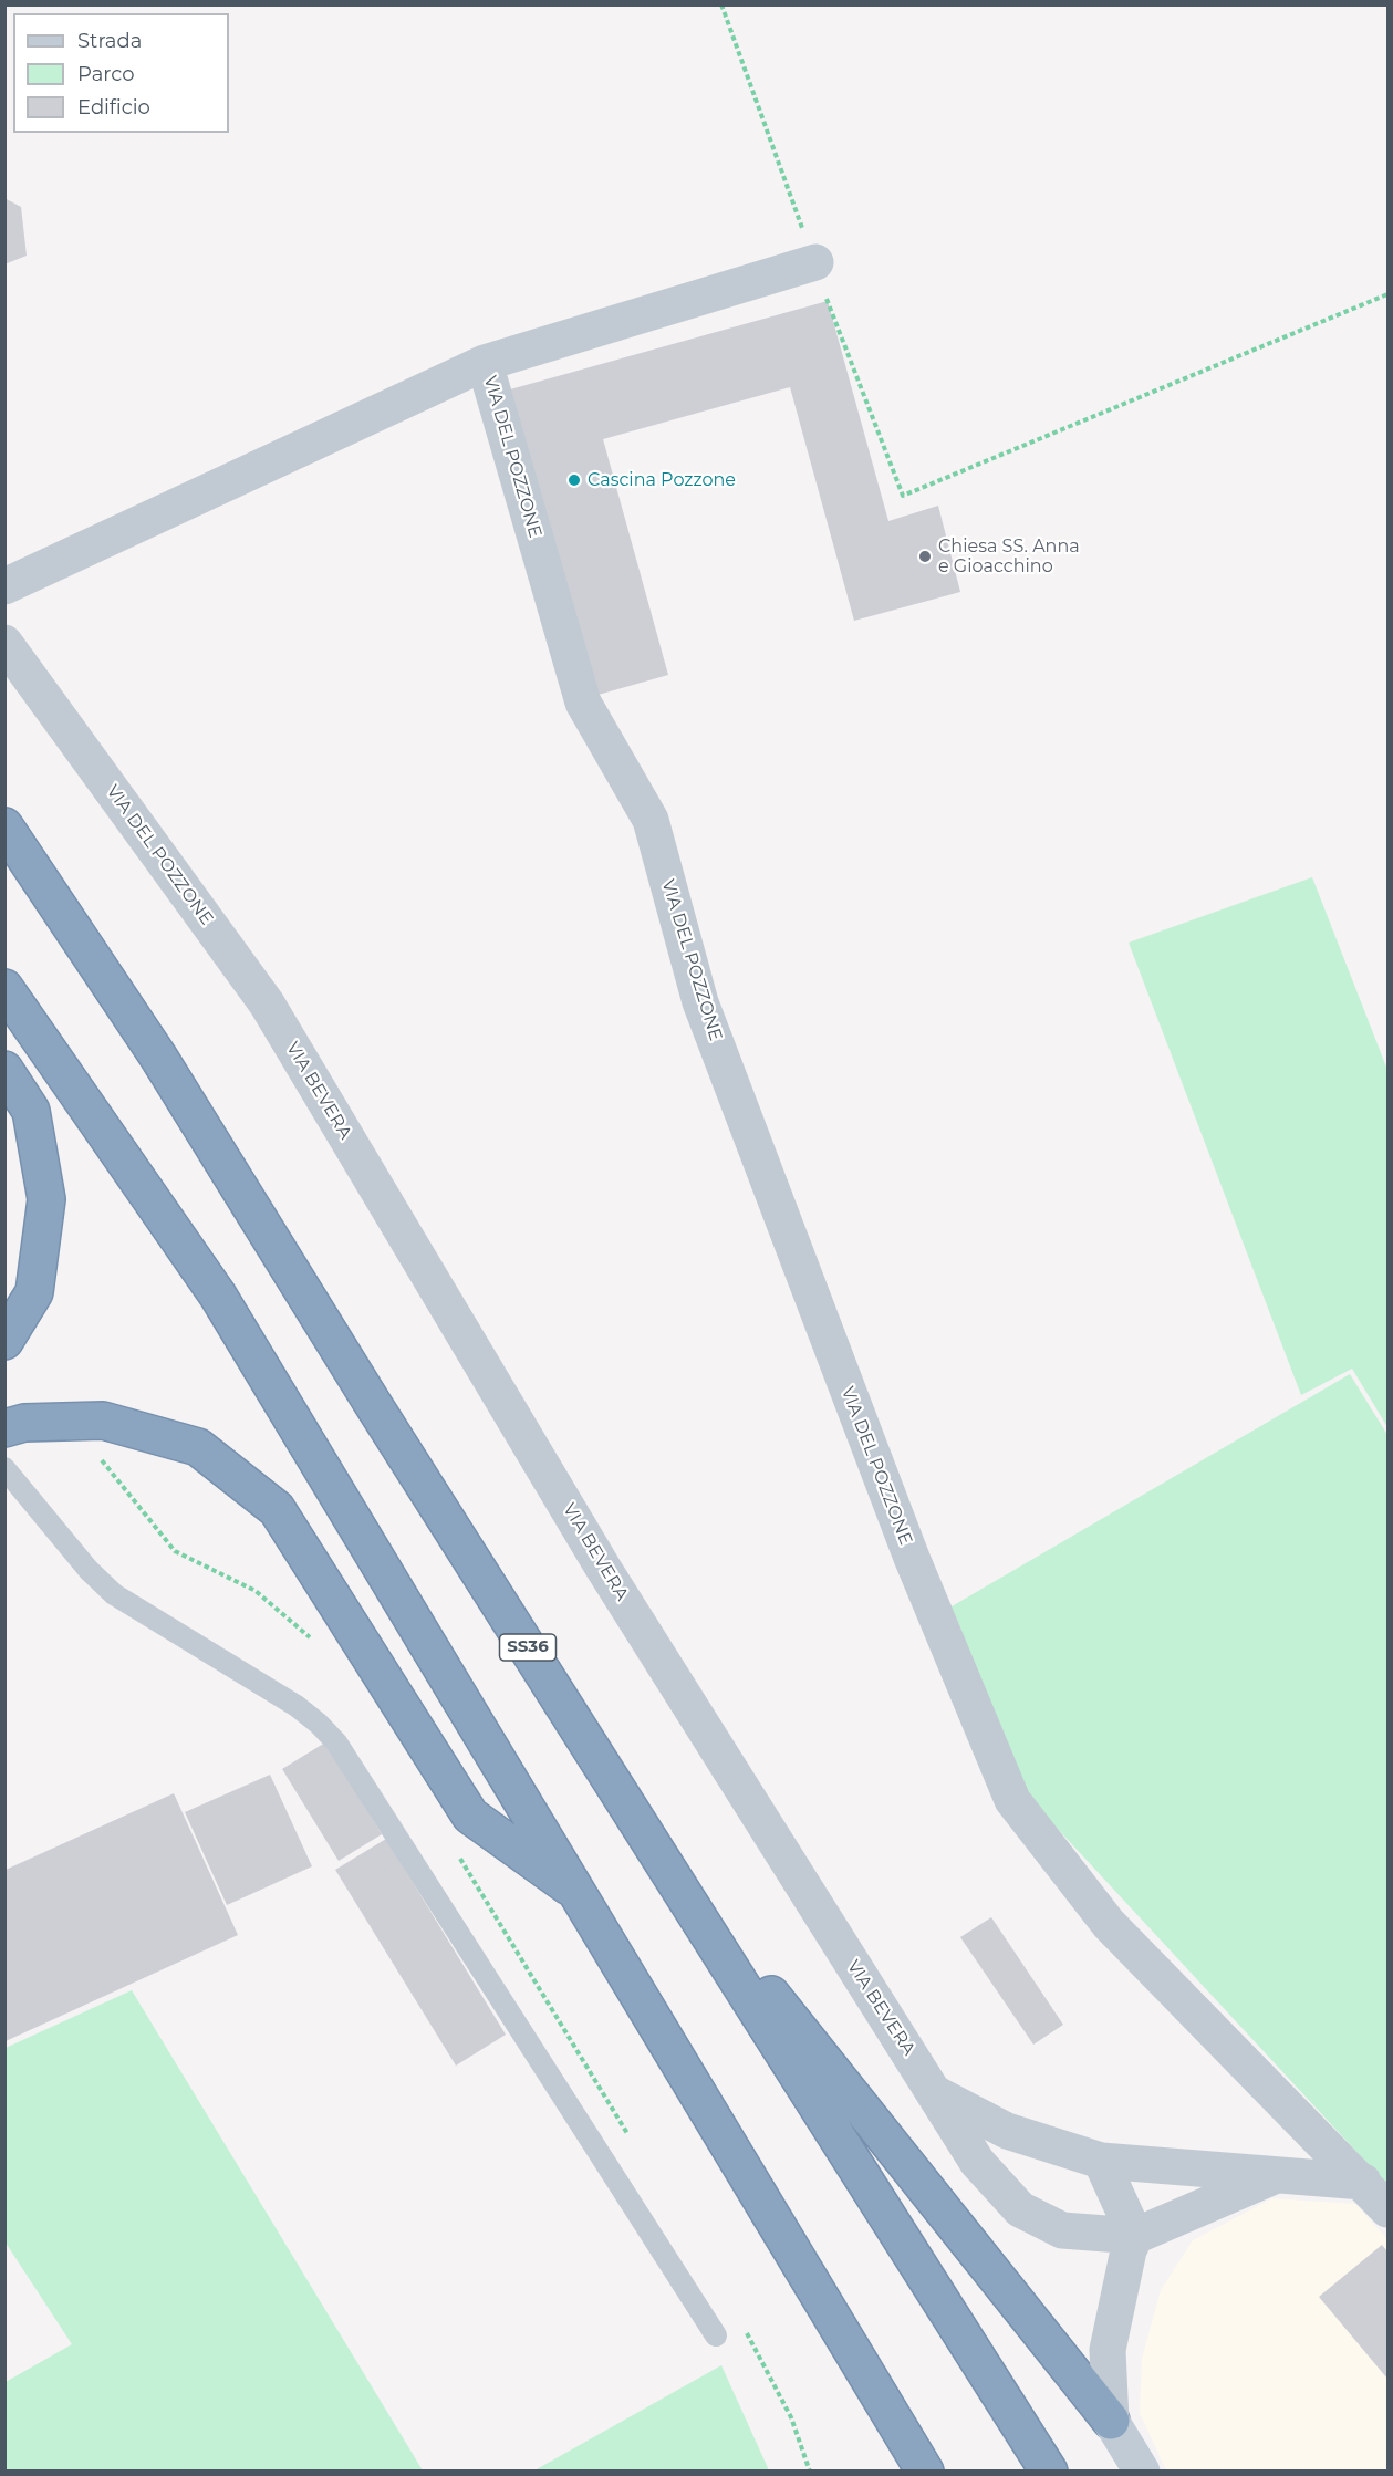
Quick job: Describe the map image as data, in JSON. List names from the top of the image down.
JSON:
{
  "streets": {
    "highway": ["SS36"],
    "street": ["VIA DEL POZZONE", "VIA BEVERA"]
  },
  "crossings": [
    ["VIA DEL POZZONE", "VIA BEVERA"]
  ],
  "places": ["Cascina Pozzone", "Chiesa SS. Anna e Gioacchino"],
  "legend": ["Strada", "Parco", "Edificio"]
}
